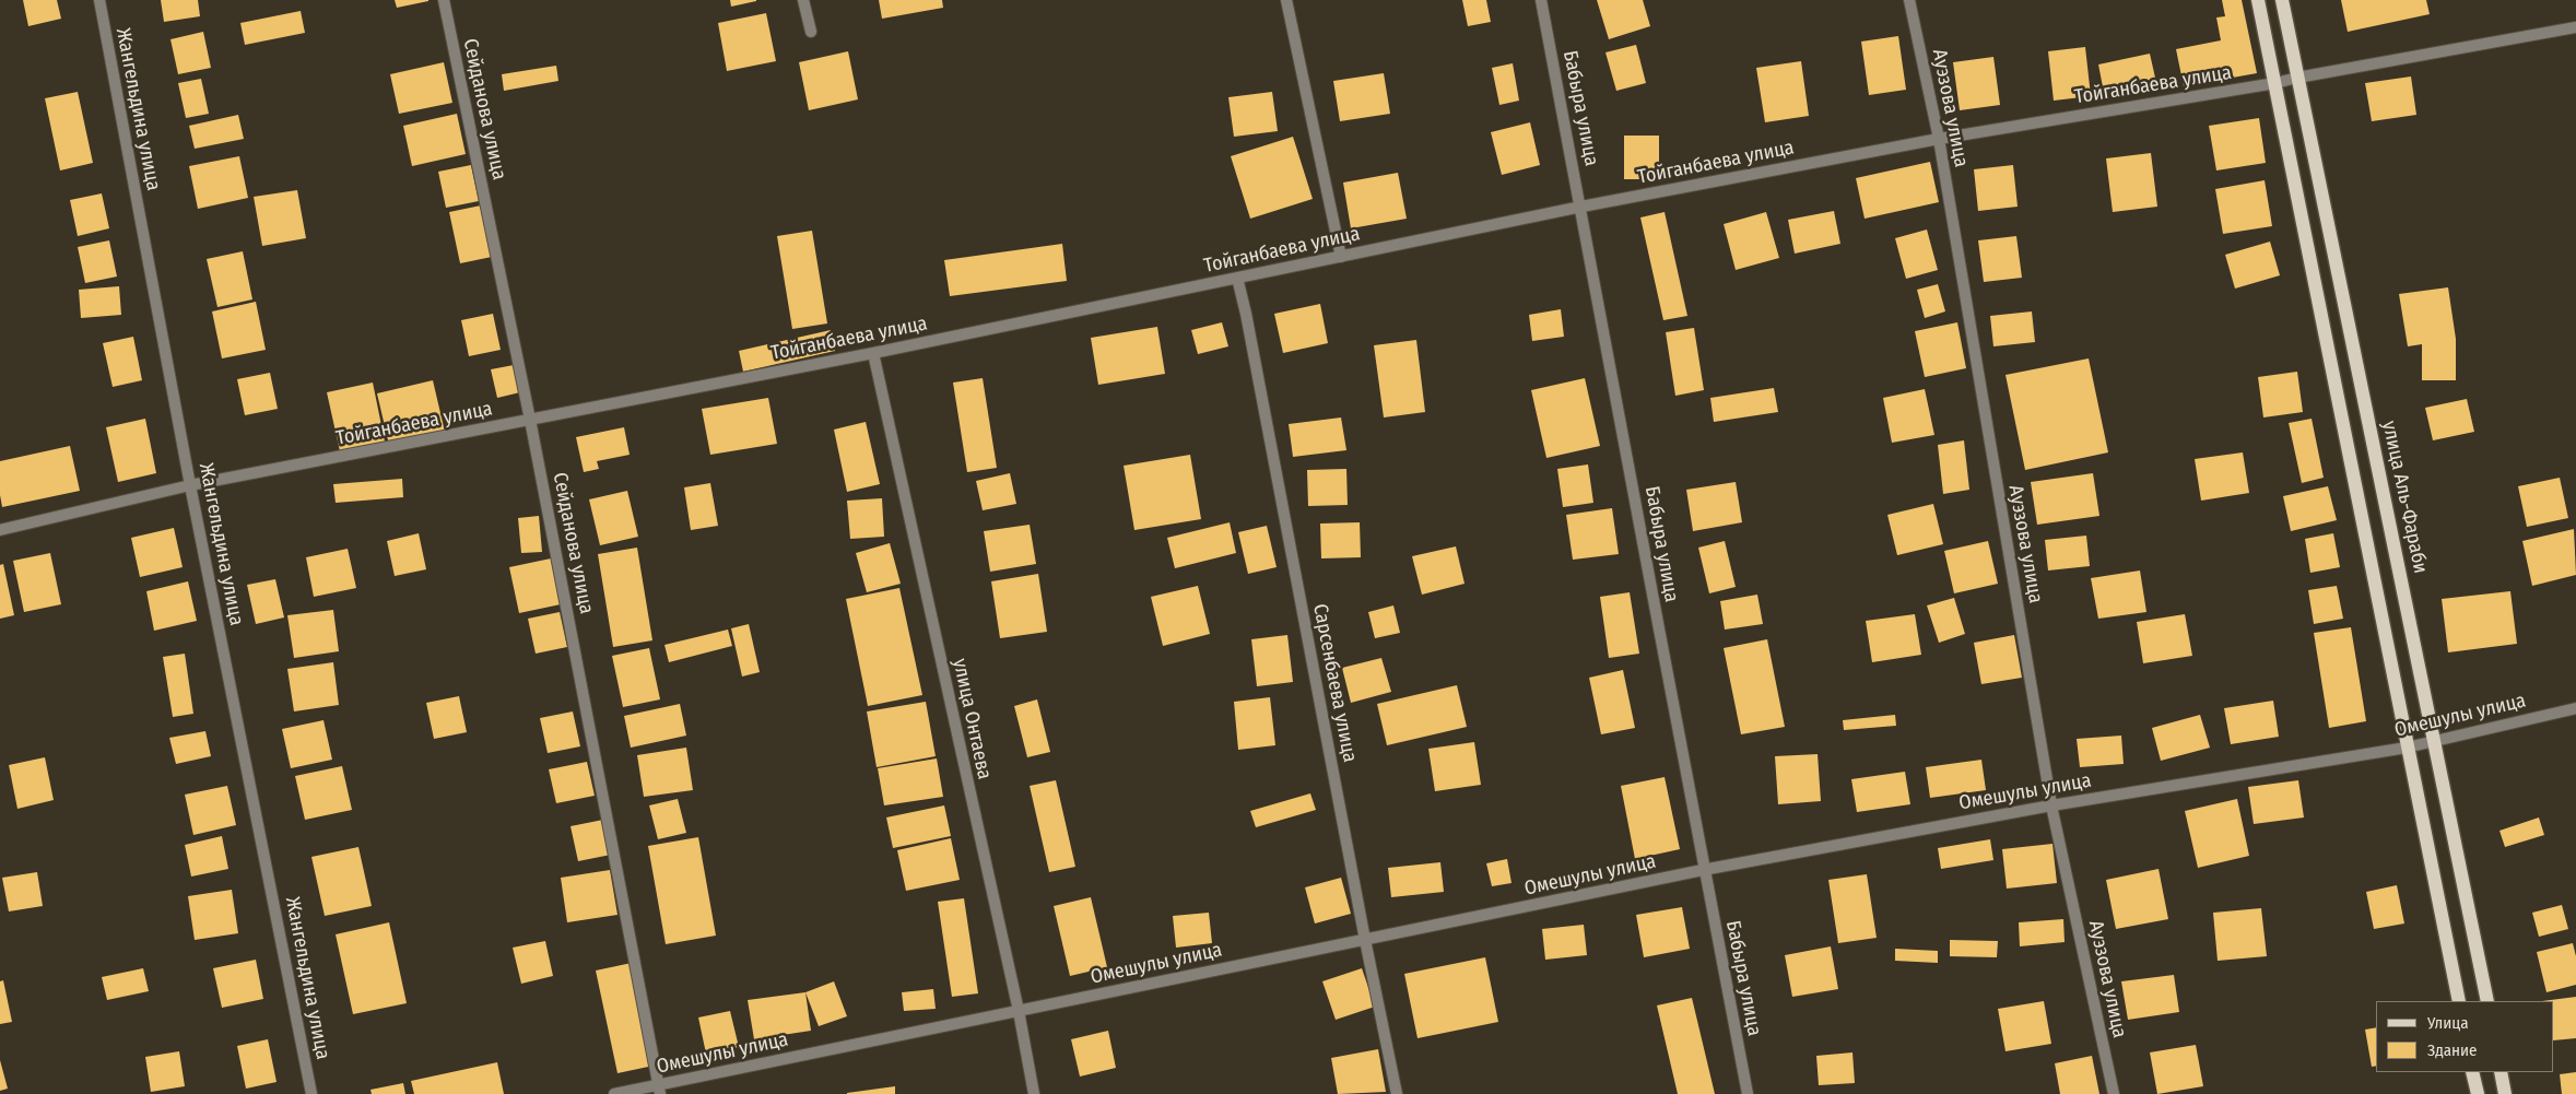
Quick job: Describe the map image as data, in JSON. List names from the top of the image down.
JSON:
{
  "streets": {
    "main road": ["улица Аль-Фараби"],
    "street": [
      "Тойганбаева улица",
      "Бабыра улица",
      "Ауэзова улица",
      "Жангельдина улица",
      "Сейданова улица",
      "Сарсенбаева улица",
      "Омешулы улица",
      "улица Онтаева"
    ]
  },
  "crossings": [
    ["Тойганбаева улица", "Бабыра улица"],
    ["Тойганбаева улица", "Ауэзова улица"],
    ["Тойганбаева улица", "Жангельдина улица"],
    ["Тойганбаева улица", "Сейданова улица"],
    ["Тойганбаева улица", "улица Аль-Фараби"],
    ["Тойганбаева улица", "Сарсенбаева улица"],
    ["Тойганбаева улица", "улица Онтаева"],
    ["Бабыра улица", "Омешулы улица"],
    ["Ауэзова улица", "Омешулы улица"],
    ["Сейданова улица", "Омешулы улица"],
    ["улица Аль-Фараби", "Омешулы улица"],
    ["Сарсенбаева улица", "Омешулы улица"],
    ["Омешулы улица", "улица Онтаева"]
  ],
  "legend": ["Улица", "Здание"]
}
